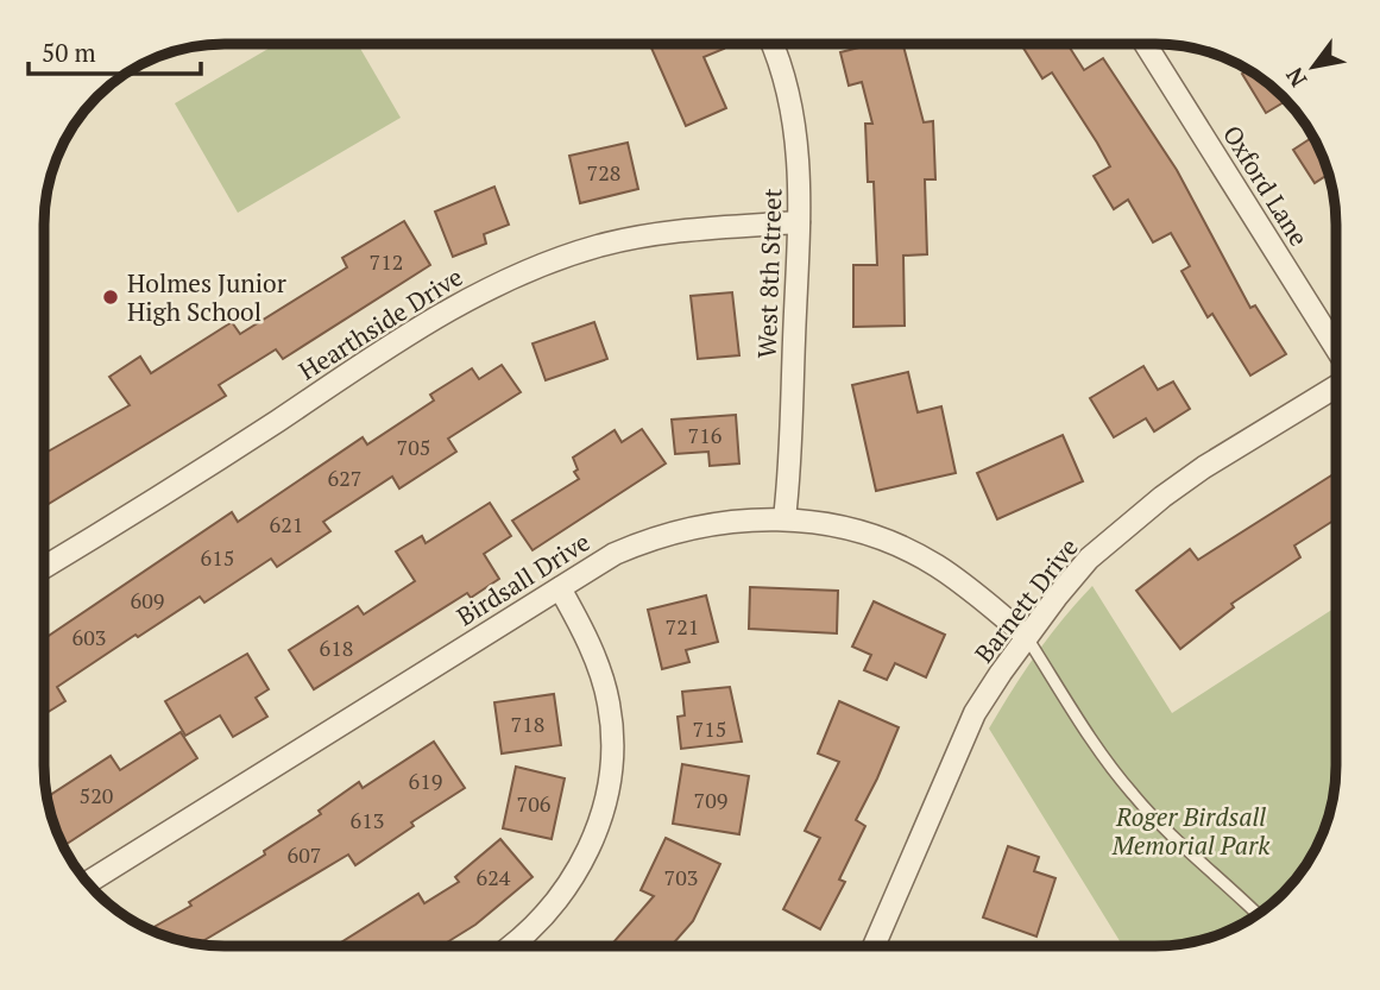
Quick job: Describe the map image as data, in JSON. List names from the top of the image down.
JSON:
{
  "streets": {
    "street": [
      "Oxford Lane",
      "West 8th Street",
      "Hearthside Drive",
      "Birdsall Drive",
      "Barnett Drive"
    ]
  },
  "crossings": [
    ["West 8th Street", "Hearthside Drive"],
    ["West 8th Street", "Birdsall Drive"],
    ["Birdsall Drive", "Barnett Drive"]
  ],
  "parks": ["Roger Birdsall Memorial Park"],
  "places": ["Holmes Junior High School"],
  "house_numbers": [
    "728",
    "712",
    "716",
    "705",
    "627",
    "621",
    "615",
    "609",
    "721",
    "603",
    "618",
    "718",
    "715",
    "619",
    "520",
    "709",
    "706",
    "613",
    "607",
    "624",
    "703"
  ],
  "scale_bar": "50 m",
  "north": "bottom left"
}
